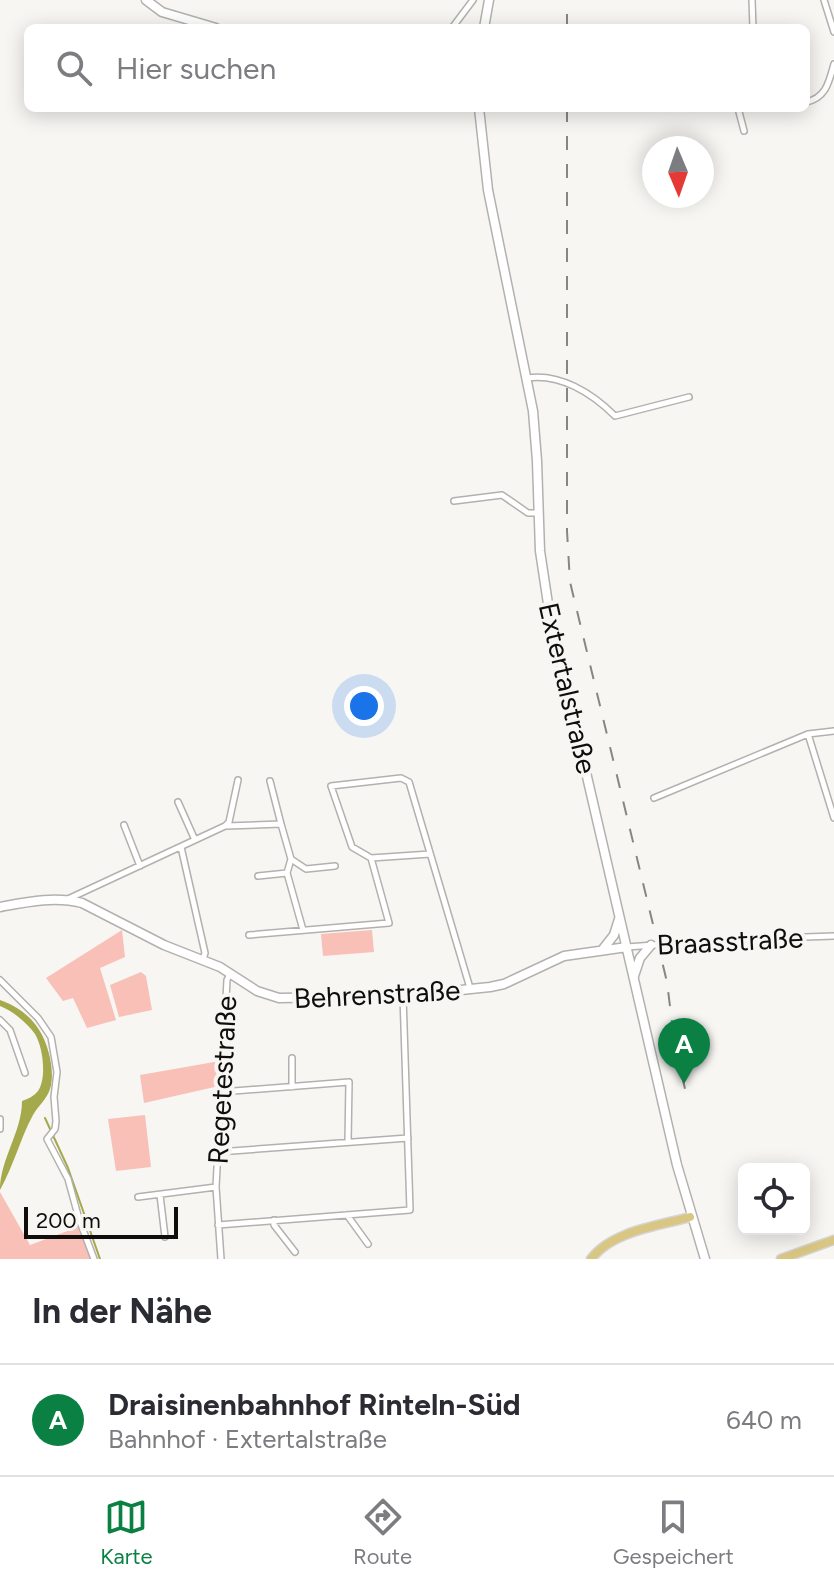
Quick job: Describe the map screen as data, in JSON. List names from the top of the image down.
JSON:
{
  "streets": {
    "main road": ["Extertalstraße", "Behrenstraße"],
    "street": ["Braasstraße", "Regetestraße"]
  },
  "crossings": [
    ["Extertalstraße", "Braasstraße"],
    ["Extertalstraße", "Behrenstraße"],
    ["Braasstraße", "Behrenstraße"],
    ["Behrenstraße", "Regetestraße"]
  ],
  "scale_bar": "200 m",
  "north": "bottom",
  "page": {
    "search": "Hier suchen",
    "pins": "A",
    "scale": "200 m",
    "heading": "In der Nähe",
    "list": [
      {
        "mark": "A",
        "name": "Draisinenbahnhof Rinteln-Süd",
        "note": "Bahnhof · Extertalstraße",
        "value": "640 m"
      }
    ],
    "nav": ["Karte", "Route", "Gespeichert"]
  }
}
